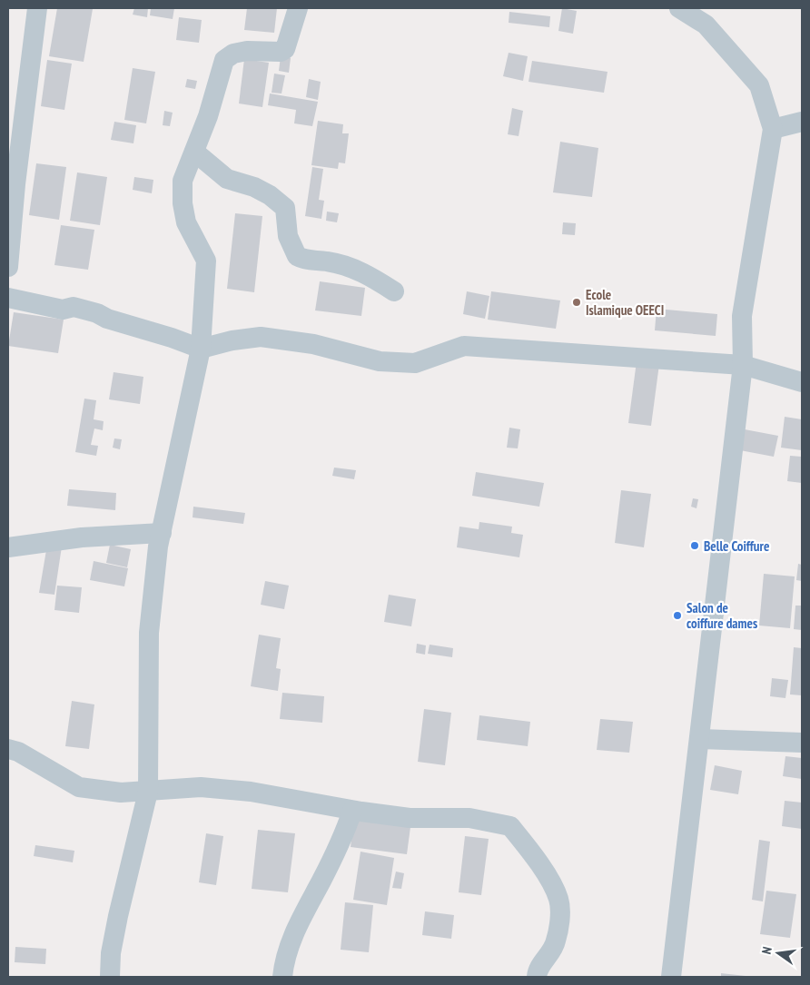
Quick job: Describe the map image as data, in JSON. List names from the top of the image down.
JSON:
{
  "places": ["Ecole Islamique OEECI", "Belle Coiffure", "Salon de coiffure dames"],
  "north": "left"
}
